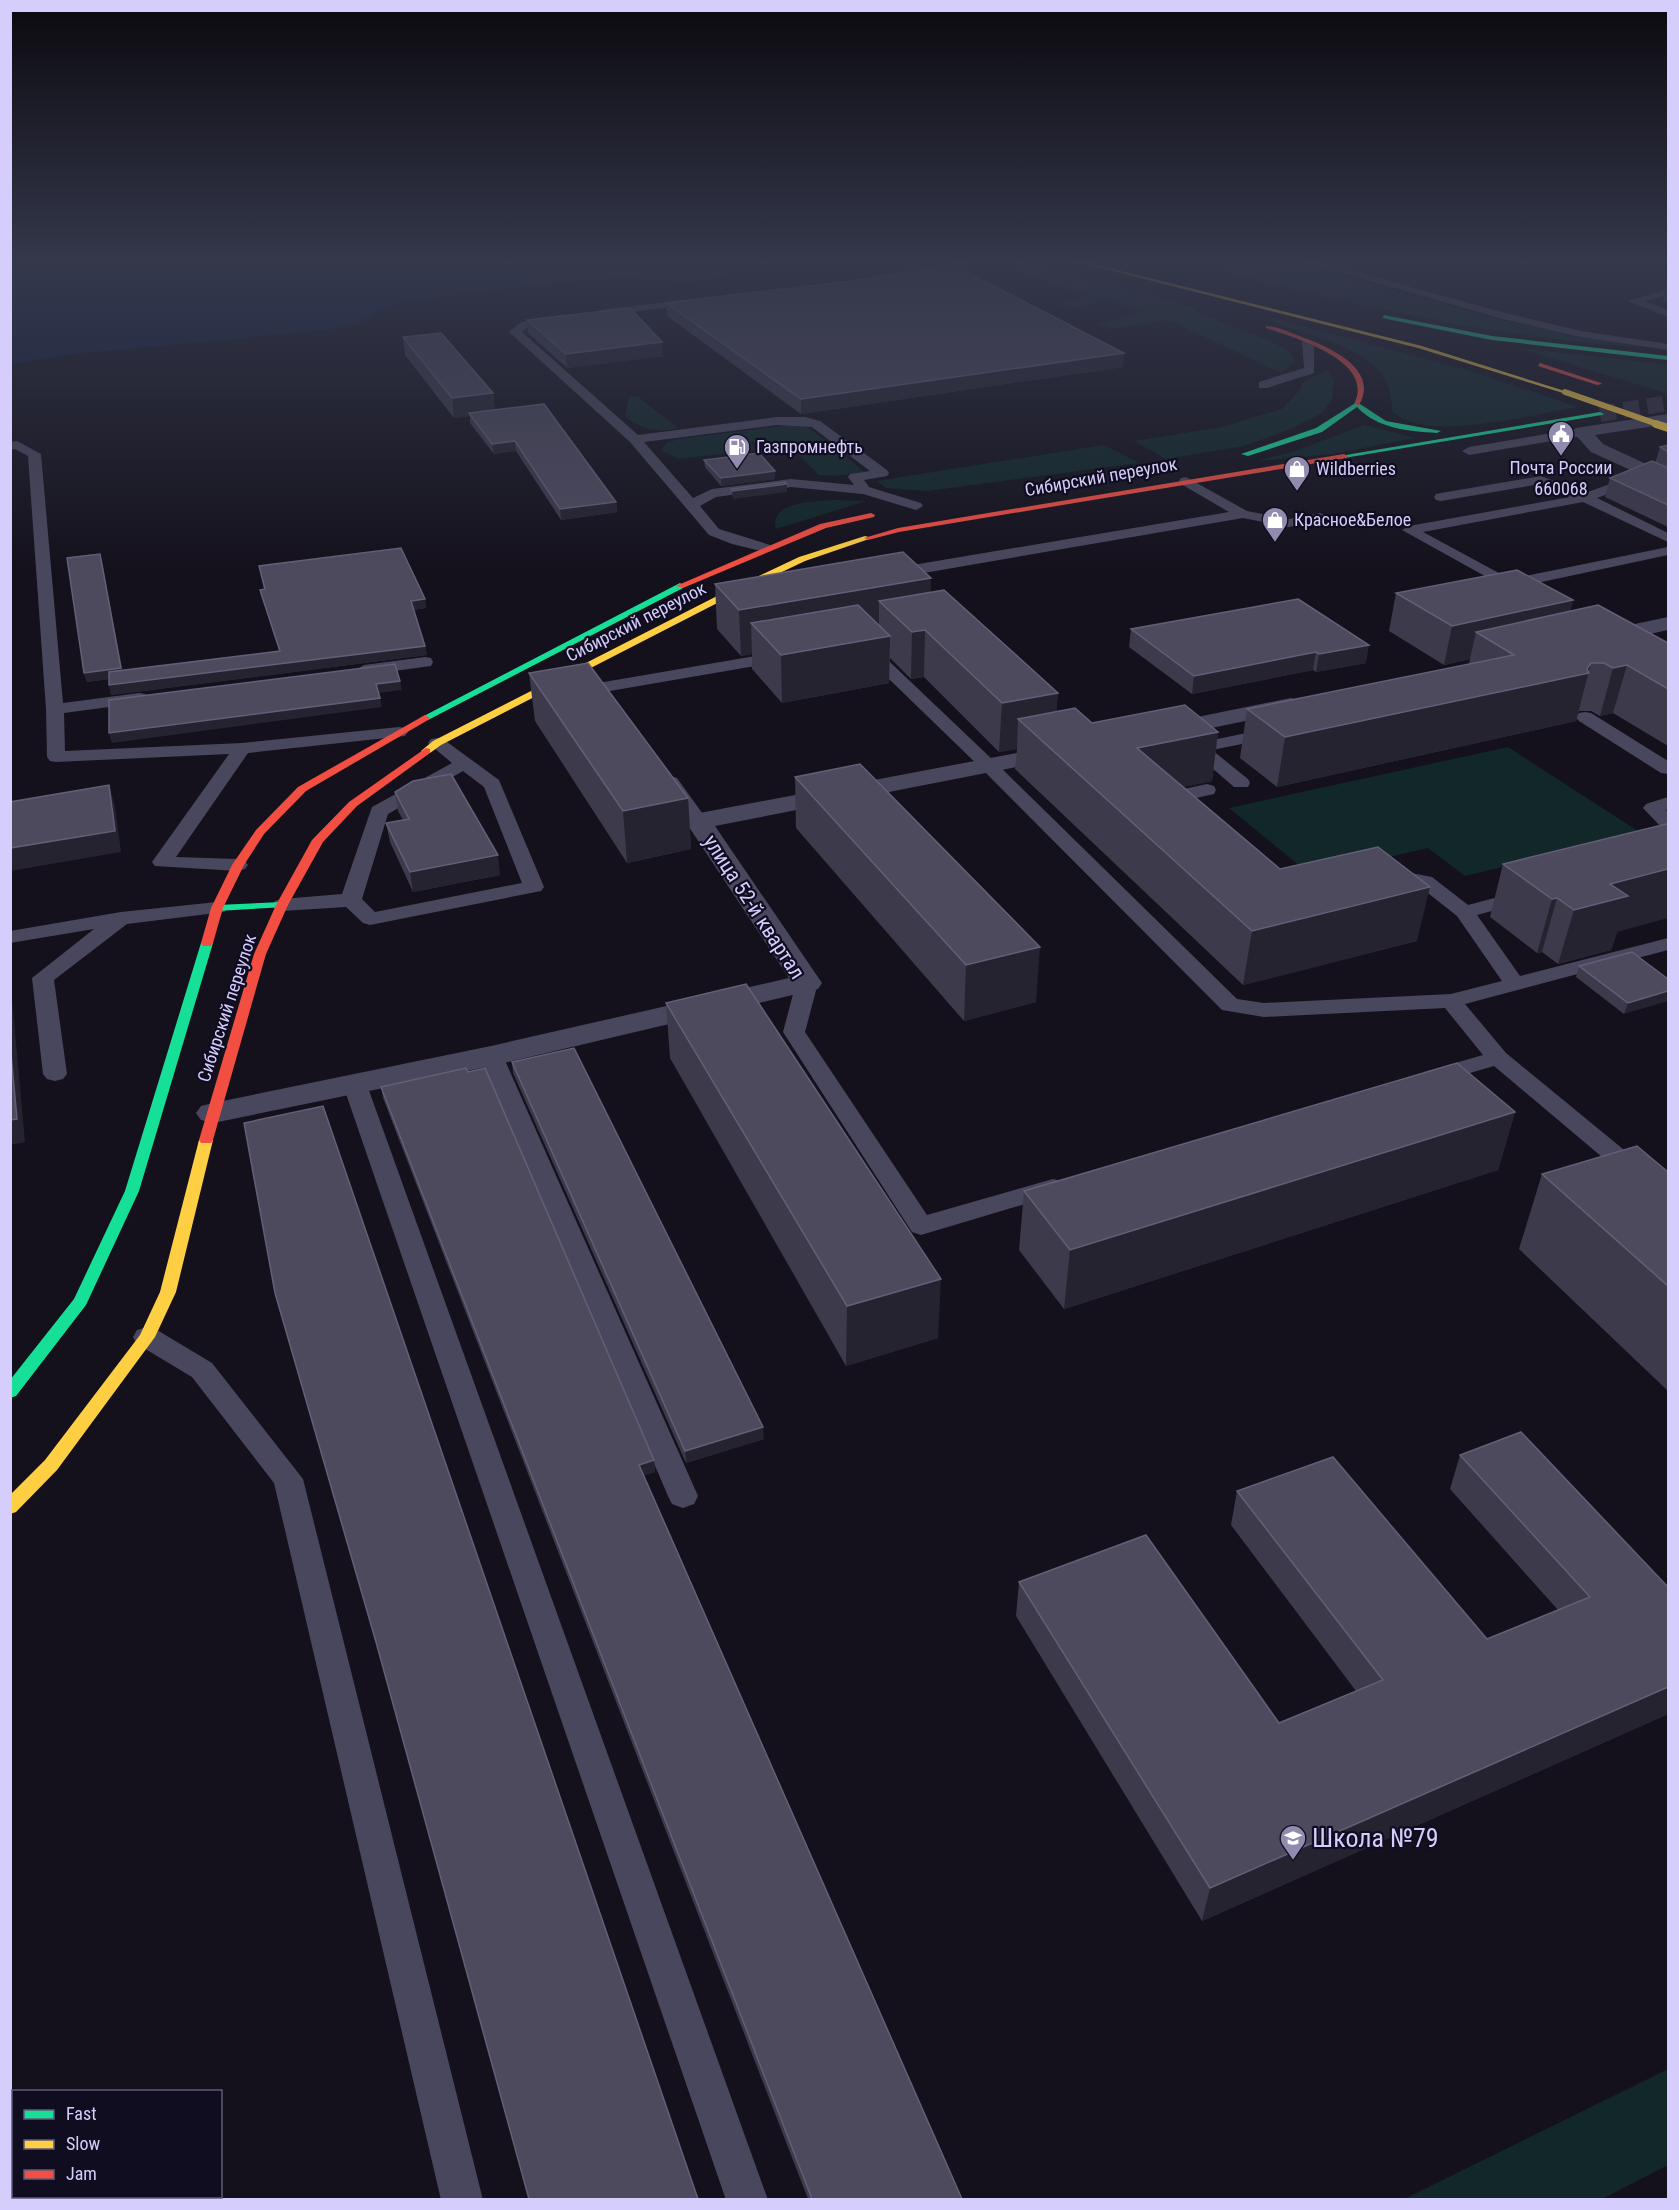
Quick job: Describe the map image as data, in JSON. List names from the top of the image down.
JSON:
{
  "streets": {
    "main road": ["Сибирский переулок"],
    "street": ["улица 52-й квартал"]
  },
  "crossings": [
    ["Сибирский переулок", "улица 52-й квартал"]
  ],
  "places": {
    "public building": ["Почта России 660068"],
    "fuel station": ["Газпромнефть"],
    "shop": ["Wildberries", "Красное&Белое"],
    "school or university": ["Школа №79"]
  },
  "legend": ["Fast", "Slow", "Jam"]
}
